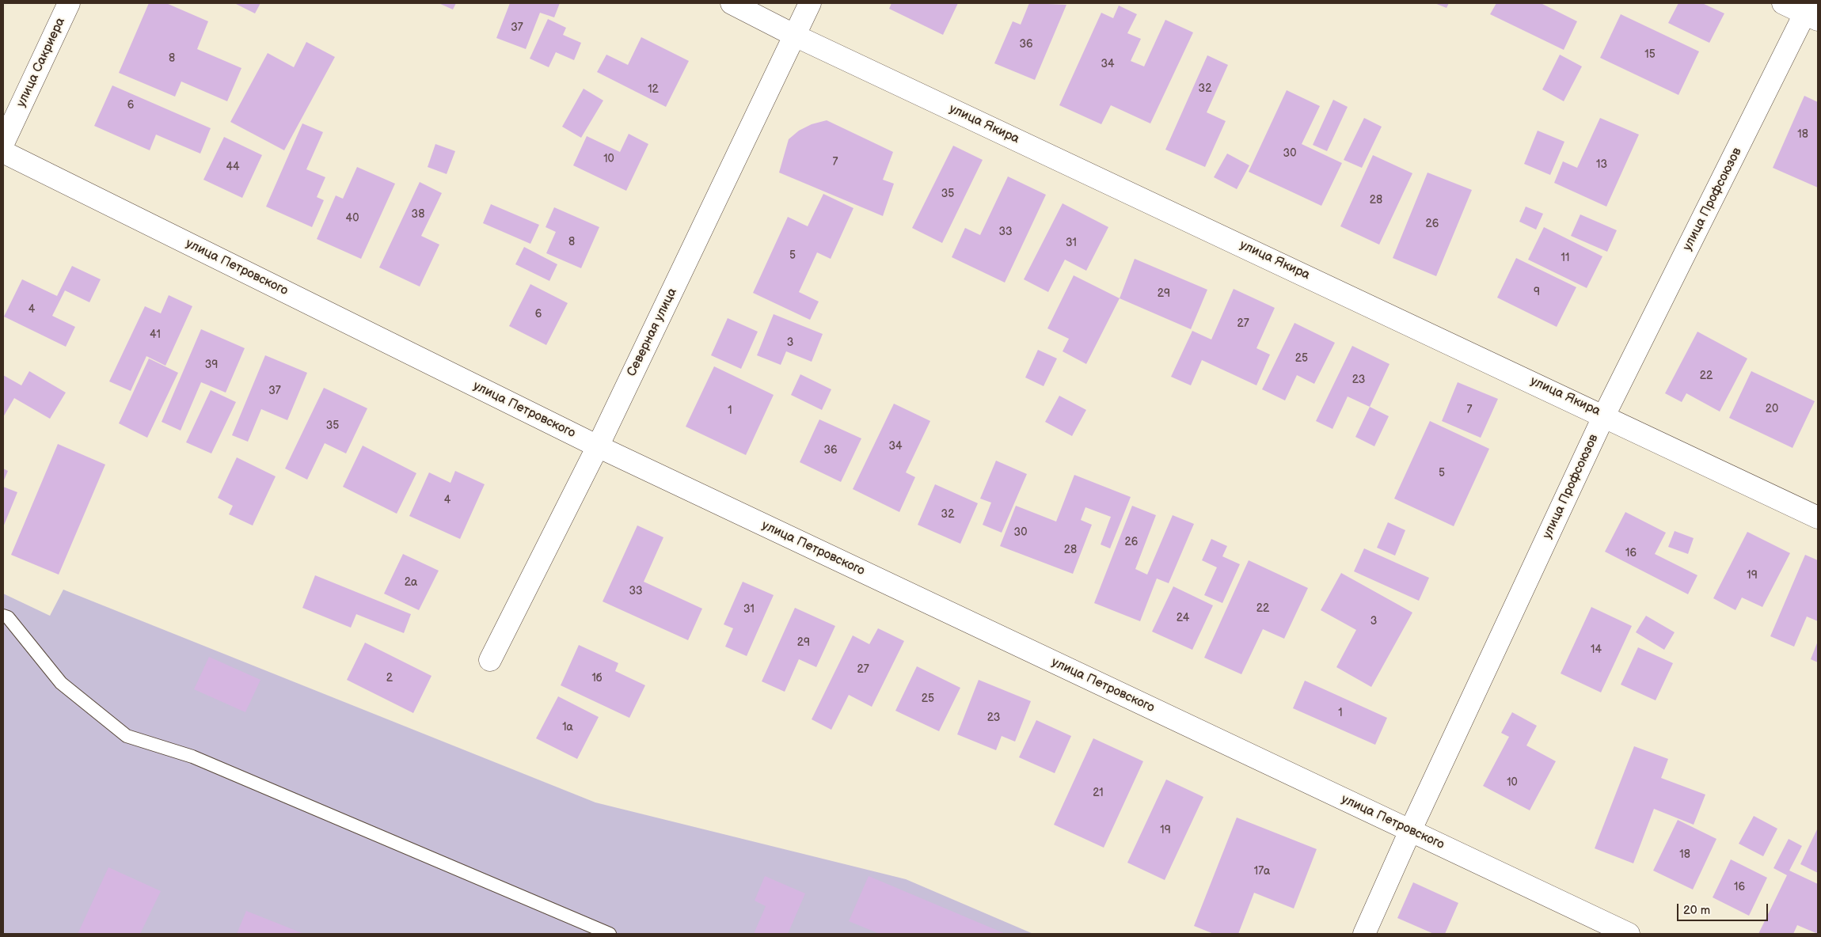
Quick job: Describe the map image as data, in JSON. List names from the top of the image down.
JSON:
{
  "streets": {
    "street": [
      "улица Сакриера",
      "улица Якира",
      "улица Профсоюзов",
      "улица Петровского",
      "Северная улица"
    ]
  },
  "crossings": [
    ["улица Якира", "улица Профсоюзов"],
    ["улица Якира", "Северная улица"],
    ["улица Профсоюзов", "улица Петровского"],
    ["улица Петровского", "Северная улица"]
  ],
  "house_numbers": [
    "37",
    "36",
    "15",
    "8",
    "34",
    "32",
    "12",
    "6",
    "18",
    "30",
    "10",
    "7",
    "13",
    "44",
    "35",
    "28",
    "38",
    "40",
    "26",
    "33",
    "8",
    "31",
    "5",
    "11",
    "9",
    "29",
    "4",
    "6",
    "27",
    "41",
    "3",
    "25",
    "39",
    "22",
    "23",
    "37",
    "20",
    "7",
    "1",
    "35",
    "34",
    "36",
    "5",
    "4",
    "32",
    "30",
    "26",
    "28",
    "16",
    "19",
    "2а",
    "33",
    "22",
    "31",
    "24",
    "3",
    "29",
    "14",
    "27",
    "2",
    "1б",
    "25",
    "1",
    "23",
    "1а",
    "10",
    "21",
    "19",
    "18",
    "17а",
    "16"
  ],
  "scale_bar": "20 m"
}
